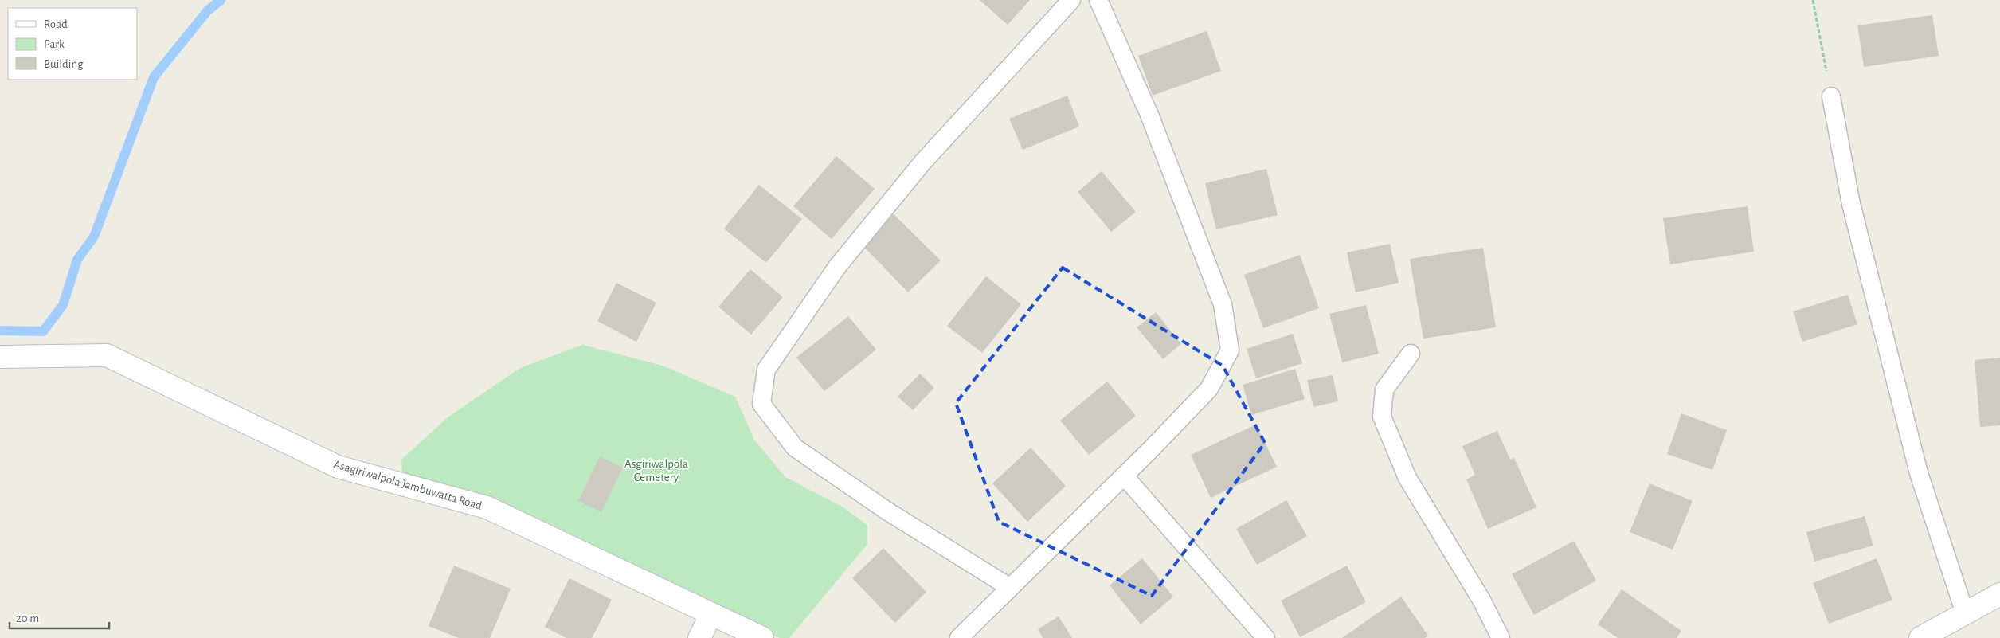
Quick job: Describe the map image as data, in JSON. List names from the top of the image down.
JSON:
{
  "streets": {
    "street": ["Asagiriwalpola Jambuwatta Road"]
  },
  "parks": ["Asgiriwalpola Cemetery"],
  "legend": ["Road", "Park", "Building"],
  "scale_bar": "20 m"
}
